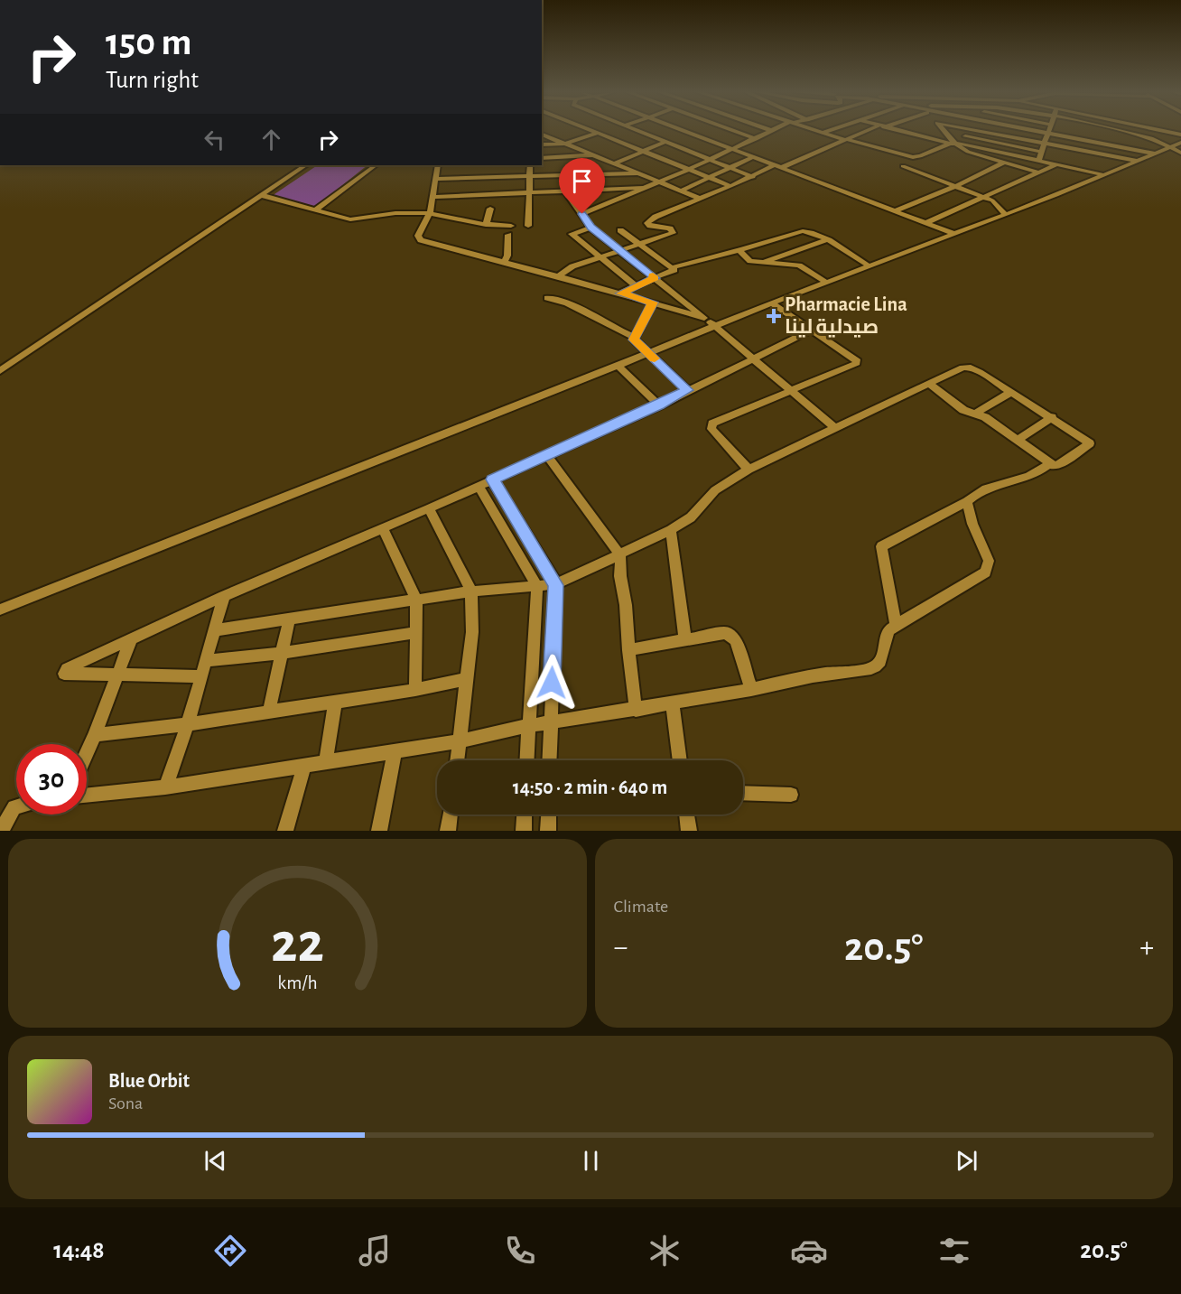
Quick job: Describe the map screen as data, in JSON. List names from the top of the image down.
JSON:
{
  "places": {
    "health": ["Pharmacie Lina صيدلية لينا"]
  },
  "page": {
    "turn": ["150 m", "Turn right"],
    "limit": "30",
    "trip": "14:50 · 2 min · 640 m",
    "tile": "Climate",
    "heat": ["−", "20.5°", "+"],
    "song": ["Blue Orbit", "Sona"],
    "tabs": ["14:48", "20.5°"],
    "gauge": ["22", "km/h"]
  }
}
